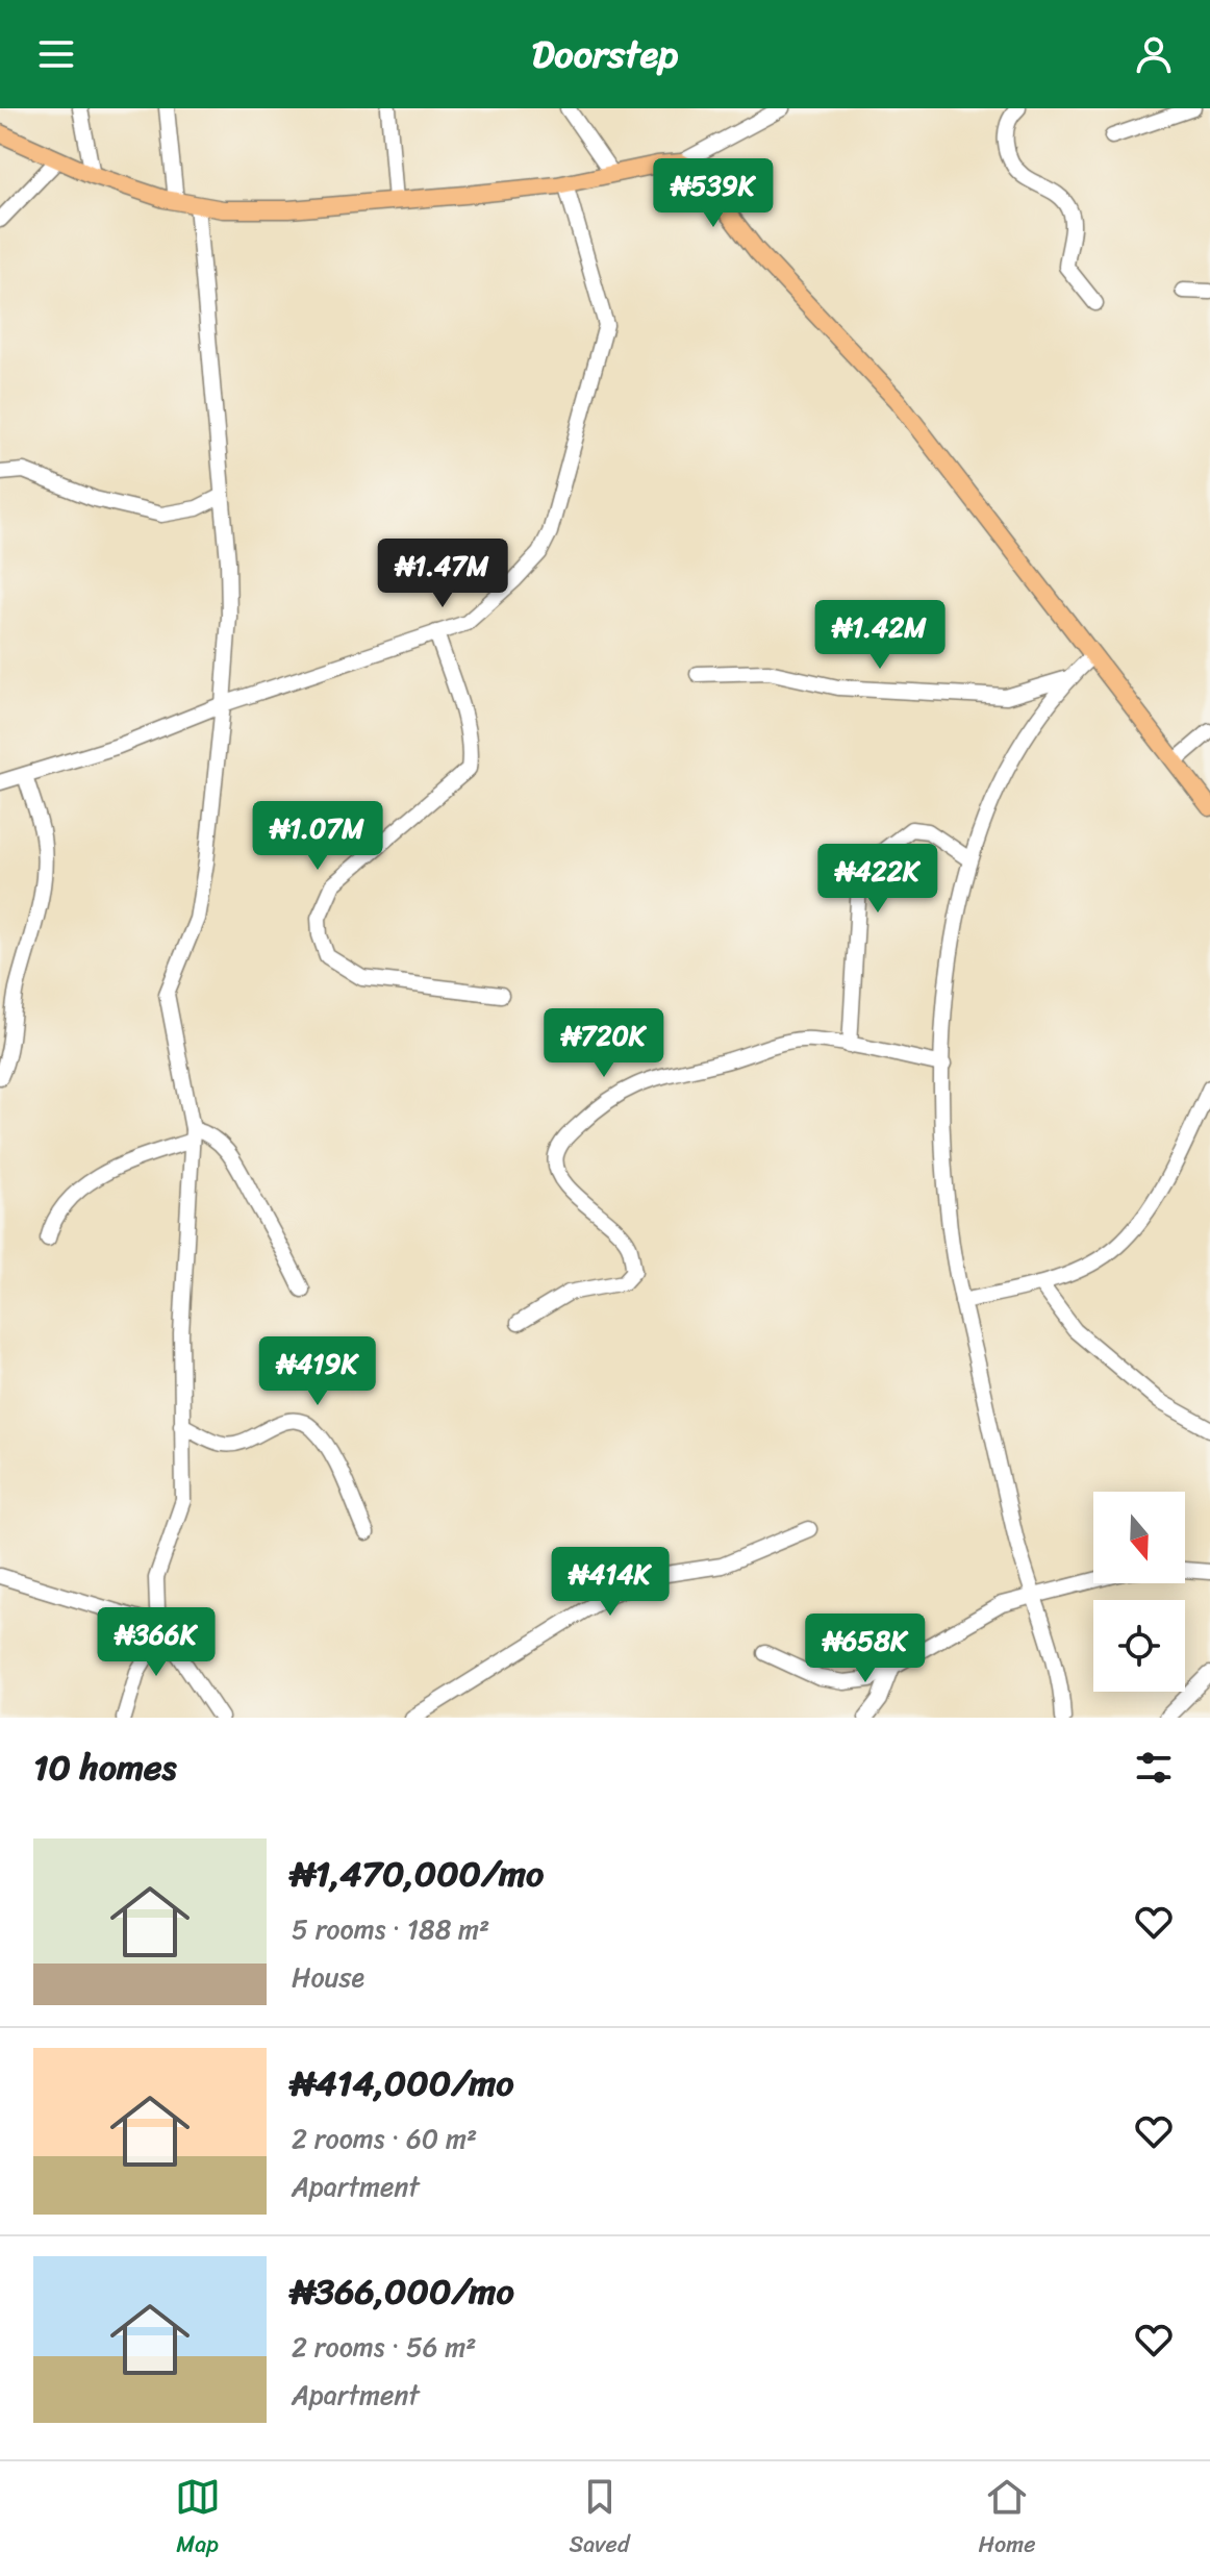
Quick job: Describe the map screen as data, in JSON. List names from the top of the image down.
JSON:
{
  "north": "bottom",
  "page": {
    "header": "Doorstep",
    "price": [
      "₦539K",
      "₦1.47M",
      "₦1.42M",
      "₦1.07M",
      "₦422K",
      "₦720K",
      "₦419K",
      "₦414K",
      "₦366K",
      "₦658K"
    ],
    "heading": "10 homes",
    "list": [
      {
        "name": "₦1,470,000/mo",
        "note": "5 rooms · 188 m² · House"
      },
      {
        "name": "₦414,000/mo",
        "note": "2 rooms · 60 m² · Apartment"
      },
      {
        "name": "₦366,000/mo",
        "note": "2 rooms · 56 m² · Apartment"
      }
    ],
    "tabs": ["Map", "Saved", "Home"]
  }
}
